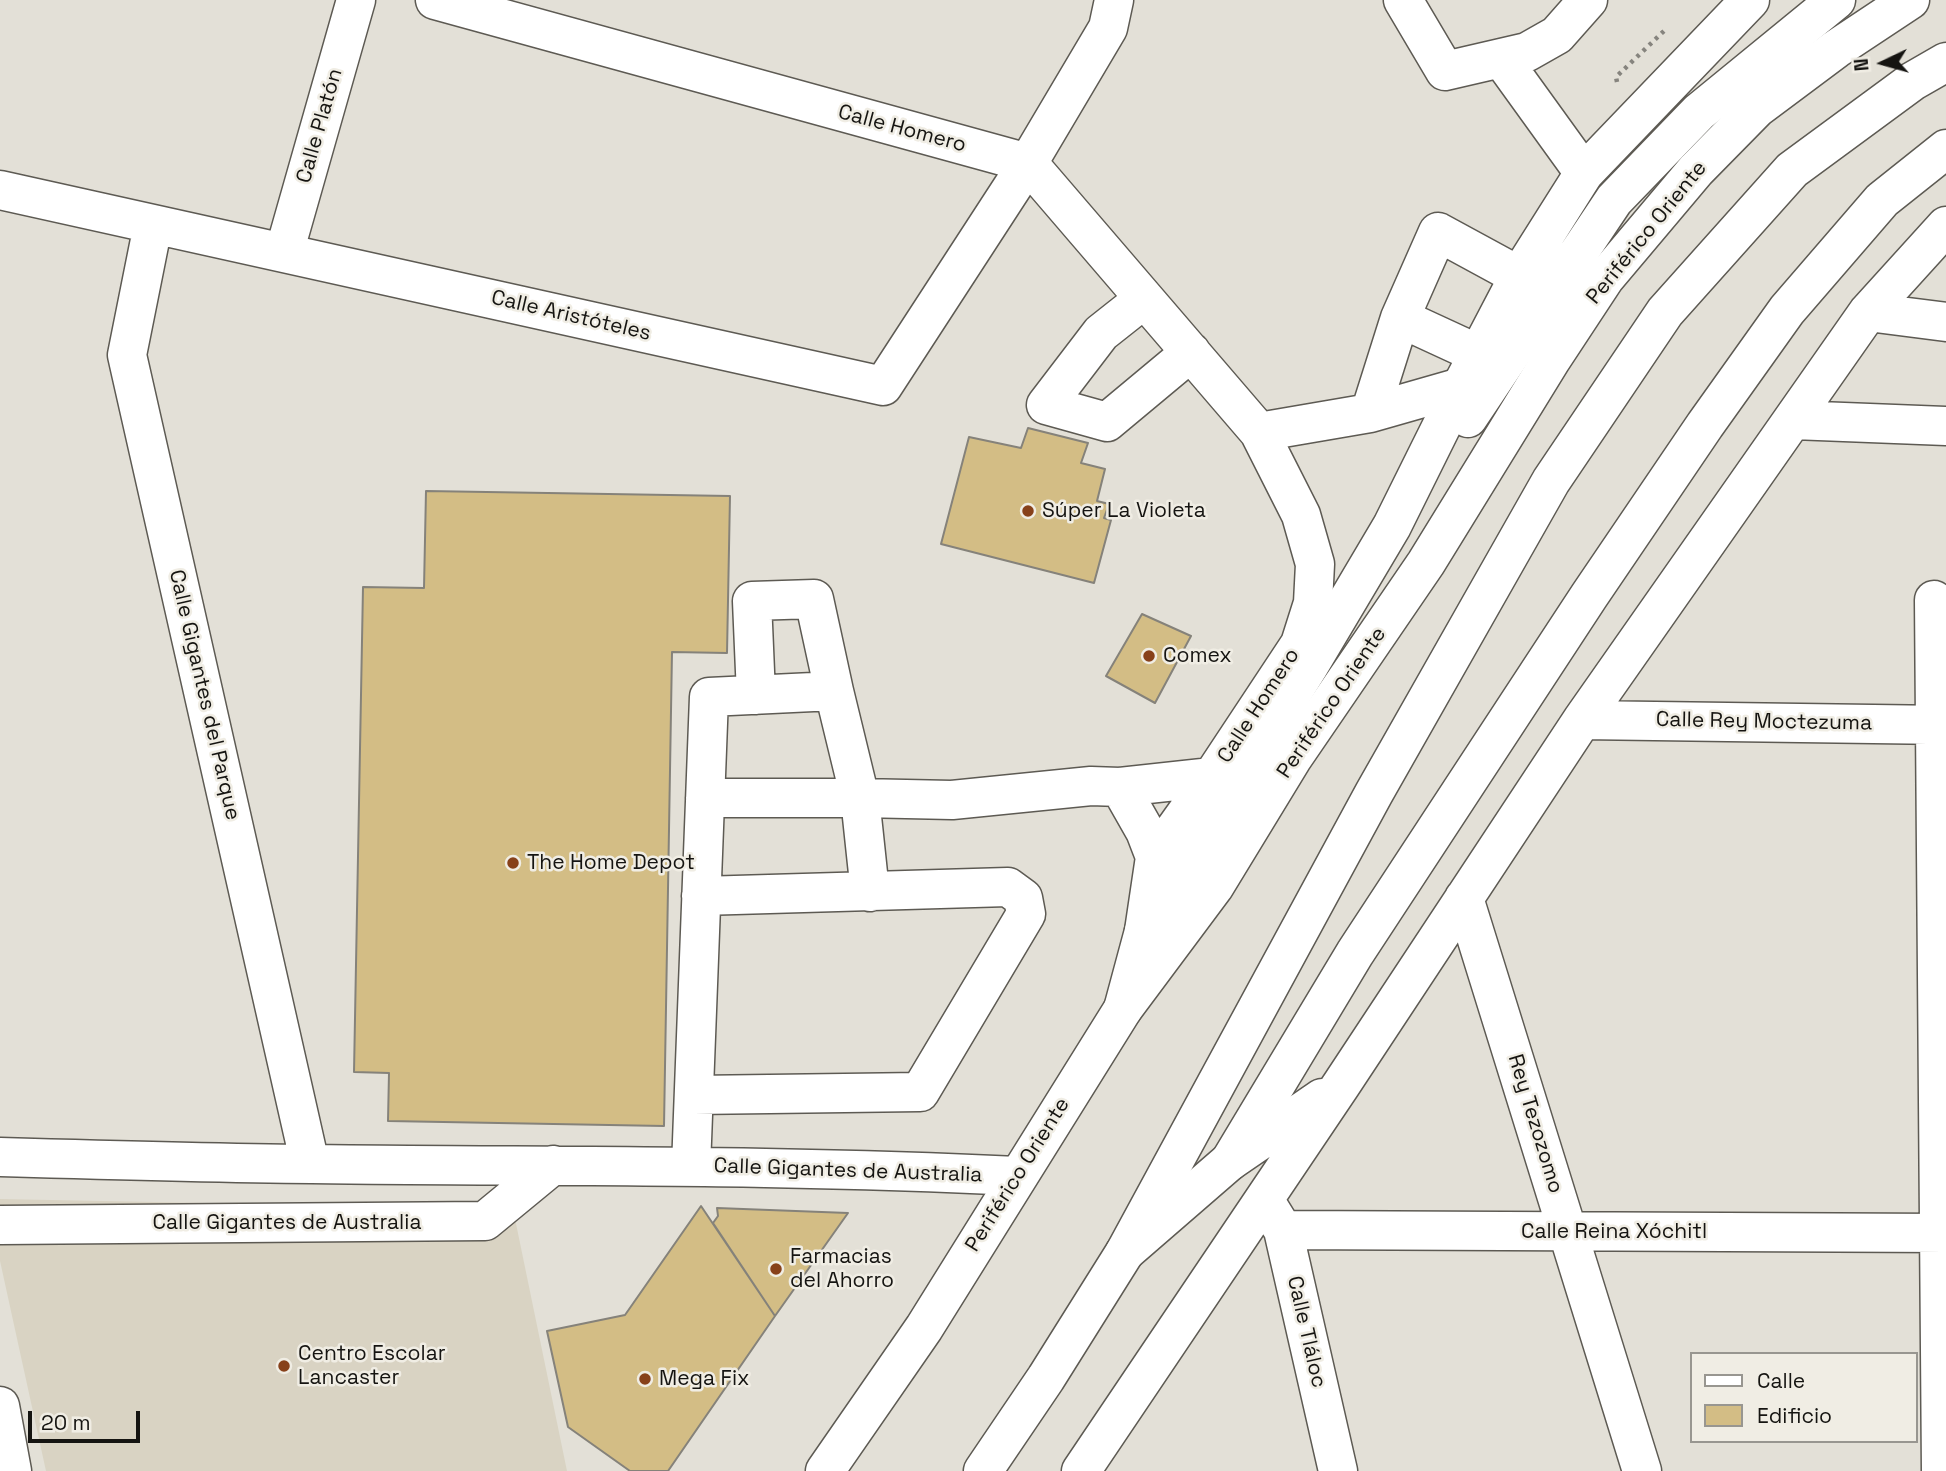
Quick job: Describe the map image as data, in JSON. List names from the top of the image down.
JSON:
{
  "streets": {
    "main road": [
      "Calle Platón",
      "Calle Homero",
      "Periférico Oriente",
      "Calle Aristóteles",
      "Calle Gigantes del Parque",
      "Calle Rey Moctezuma",
      "Rey Tezozomo",
      "Calle Gigantes de Australia",
      "Calle Reina Xóchitl",
      "Calle Tláloc"
    ]
  },
  "crossings": [
    ["Calle Platón", "Calle Aristóteles"],
    ["Calle Homero", "Calle Aristóteles"],
    ["Periférico Oriente", "Calle Gigantes de Australia"],
    ["Calle Aristóteles", "Calle Gigantes del Parque"],
    ["Calle Gigantes del Parque", "Calle Gigantes de Australia"],
    ["Rey Tezozomo", "Calle Reina Xóchitl"],
    ["Calle Reina Xóchitl", "Calle Tláloc"]
  ],
  "places": [
    "Súper La Violeta",
    "Comex",
    "The Home Depot",
    "Farmacias del Ahorro",
    "Centro Escolar Lancaster",
    "Mega Fix"
  ],
  "legend": ["Calle", "Edificio"],
  "scale_bar": "20 m",
  "north": "left"
}
